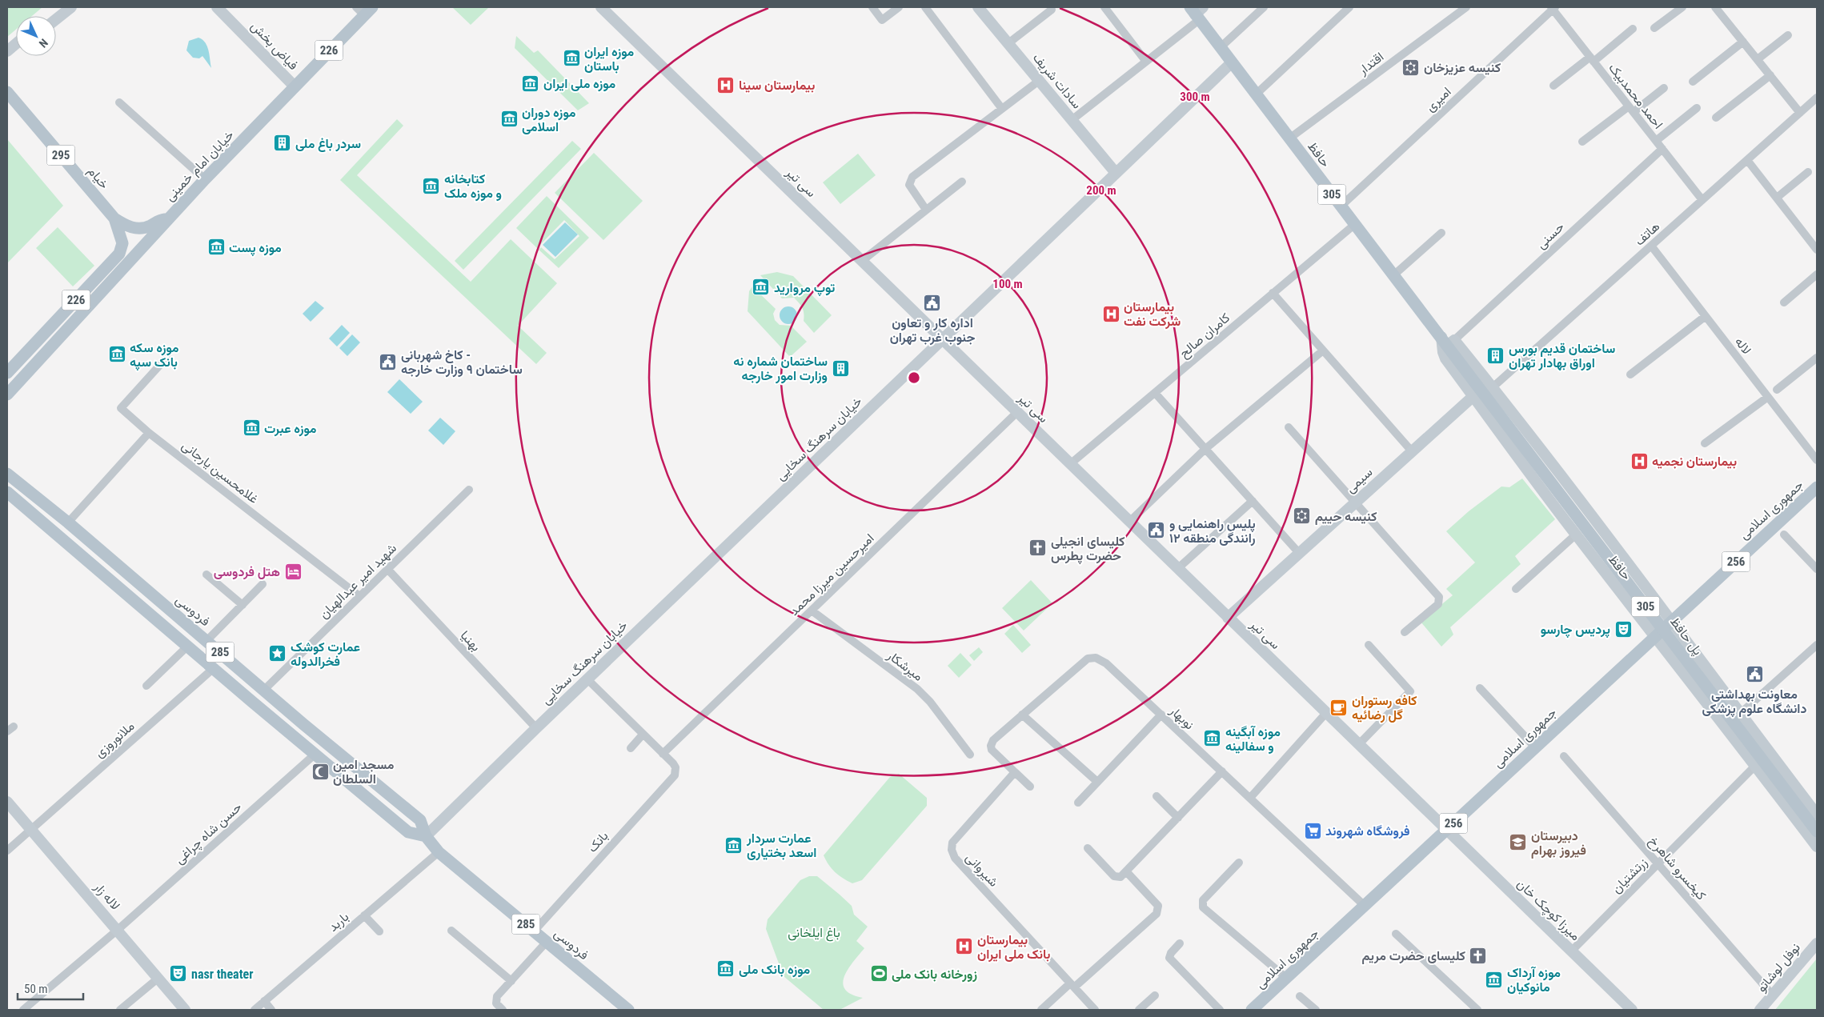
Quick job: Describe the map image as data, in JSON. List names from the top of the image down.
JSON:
{
  "streets": {
    "main road": [
      "فیاض بخش",
      "226",
      "سادات شریف",
      "حافظ",
      "295",
      "خیابان امام خمینی",
      "خیام",
      "سی تیر",
      "305",
      "خیابان سرهنگ سخایی",
      "سیمی",
      "جمهوری اسلامی",
      "256",
      "فردوسی",
      "پل حافظ",
      "285",
      "لاله زار",
      "میرزا کوچک خان",
      "نوفل لوشاتو"
    ],
    "street": [
      "اقتدار",
      "احمد محمدبیک",
      "امیری",
      "هاتف",
      "حسنی",
      "کامران صالح",
      "لاله",
      "غلامحسین یارجانی",
      "امیرحسین میرزا محمد",
      "شهید امیر عبدالهیان",
      "بهنیا",
      "میرشکار",
      "نوبهار",
      "ملانوروزی",
      "حسن شاه چراغی",
      "بانک",
      "کیخسرو شاهرخ",
      "شیروانی",
      "زرتشتیان",
      "باربد"
    ]
  },
  "crossings": [
    ["فیاض بخش", "خیابان امام خمینی"],
    ["226", "خیام"],
    ["اقتدار", "حافظ"],
    ["سادات شریف", "خیابان سرهنگ سخایی"],
    ["احمد محمدبیک", "امیری"],
    ["احمد محمدبیک", "هاتف"],
    ["احمد محمدبیک", "حسنی"],
    ["امیری", "حافظ"],
    ["حافظ", "هاتف"],
    ["حافظ", "حسنی"],
    ["حافظ", "کامران صالح"],
    ["حافظ", "خیابان سرهنگ سخایی"],
    ["حافظ", "سیمی"],
    ["حافظ", "جمهوری اسلامی"],
    ["حافظ", "پل حافظ"],
    ["حافظ", "زرتشتیان"],
    ["خیابان امام خمینی", "خیام"],
    ["سی تیر", "کامران صالح"],
    ["سی تیر", "خیابان سرهنگ سخایی"],
    ["سی تیر", "سیمی"],
    ["سی تیر", "جمهوری اسلامی"],
    ["سی تیر", "امیرحسین میرزا محمد"],
    ["سی تیر", "میرزا کوچک خان"],
    ["هاتف", "لاله"],
    ["خیابان سرهنگ سخایی", "فردوسی"],
    ["خیابان سرهنگ سخایی", "بهنیا"],
    ["خیابان سرهنگ سخایی", "285"],
    ["غلامحسین یارجانی", "شهید امیر عبدالهیان"],
    ["جمهوری اسلامی", "نوبهار"],
    ["جمهوری اسلامی", "میرزا کوچک خان"],
    ["امیرحسین میرزا محمد", "میرشکار"],
    ["امیرحسین میرزا محمد", "بانک"],
    ["شهید امیر عبدالهیان", "فردوسی"],
    ["شهید امیر عبدالهیان", "بهنیا"],
    ["فردوسی", "285"],
    ["فردوسی", "بانک"],
    ["فردوسی", "باربد"],
    ["285", "ملانوروزی"],
    ["285", "حسن شاه چراغی"],
    ["نوبهار", "شیروانی"],
    ["ملانوروزی", "لاله زار"],
    ["حسن شاه چراغی", "لاله زار"],
    ["کیخسرو شاهرخ", "زرتشتیان"],
    ["کیخسرو شاهرخ", "نوفل لوشاتو"],
    ["زرتشتیان", "میرزا کوچک خان"]
  ],
  "parks": ["باغ ایلخانی"],
  "places": {
    "museum": [
      "موزه ایران باستان",
      "موزه ملی ایران",
      "موزه دوران اسلامی",
      "کتابخانه و موزه ملک",
      "موزه پست",
      "توپ مروارید",
      "موزه سکه بانک سپه",
      "موزه عبرت",
      "موزه آبگینه و سفالینه",
      "عمارت سردار اسعد بختیاری",
      "موزه بانک ملی",
      "موزه آرداک مانوکیان"
    ],
    "synagogue": ["کنیسه عزیزخان", "کنیسه حییم"],
    "hospital": [
      "بیمارستان سینا",
      "بیمارستان شرکت نفت",
      "بیمارستان نجمیه",
      "بیمارستان بانک ملی ایران"
    ],
    "building": ["سردر باغ ملی", "ساختمان قدیم بورس اوراق بهادار تهران", "ساختمان شماره نه وزارت امور خارجه"],
    "public building": [
      "اداره کار و تعاون جنوب غرب تهران",
      "کاخ شهربانی - ساختمان ۹ وزارت خارجه",
      "پلیس راهنمایی و رانندگی منطقه ۱۲",
      "معاونت بهداشتی دانشگاه علوم پزشکی"
    ],
    "church": ["کلیسای انجیلی حضرت پطرس", "کلیسای حضرت مریم"],
    "hotel": ["هتل فردوسی"],
    "theatre": ["پردیس چارسو", "nasr theater"],
    "place": ["عمارت کوشک فخرالدوله"],
    "cafe": ["کافه رستوران گل رضائیه"],
    "mosque": ["مسجد امین السلطان"],
    "supermarket": ["فروشگاه شهروند"],
    "school or university": ["دبیرستان فیروز بهرام"],
    "sports": ["زورخانه بانک ملی"]
  },
  "scale_bar": "50 m",
  "north": "bottom right",
  "rings": ["300 m", "200 m", "100 m"]
}
